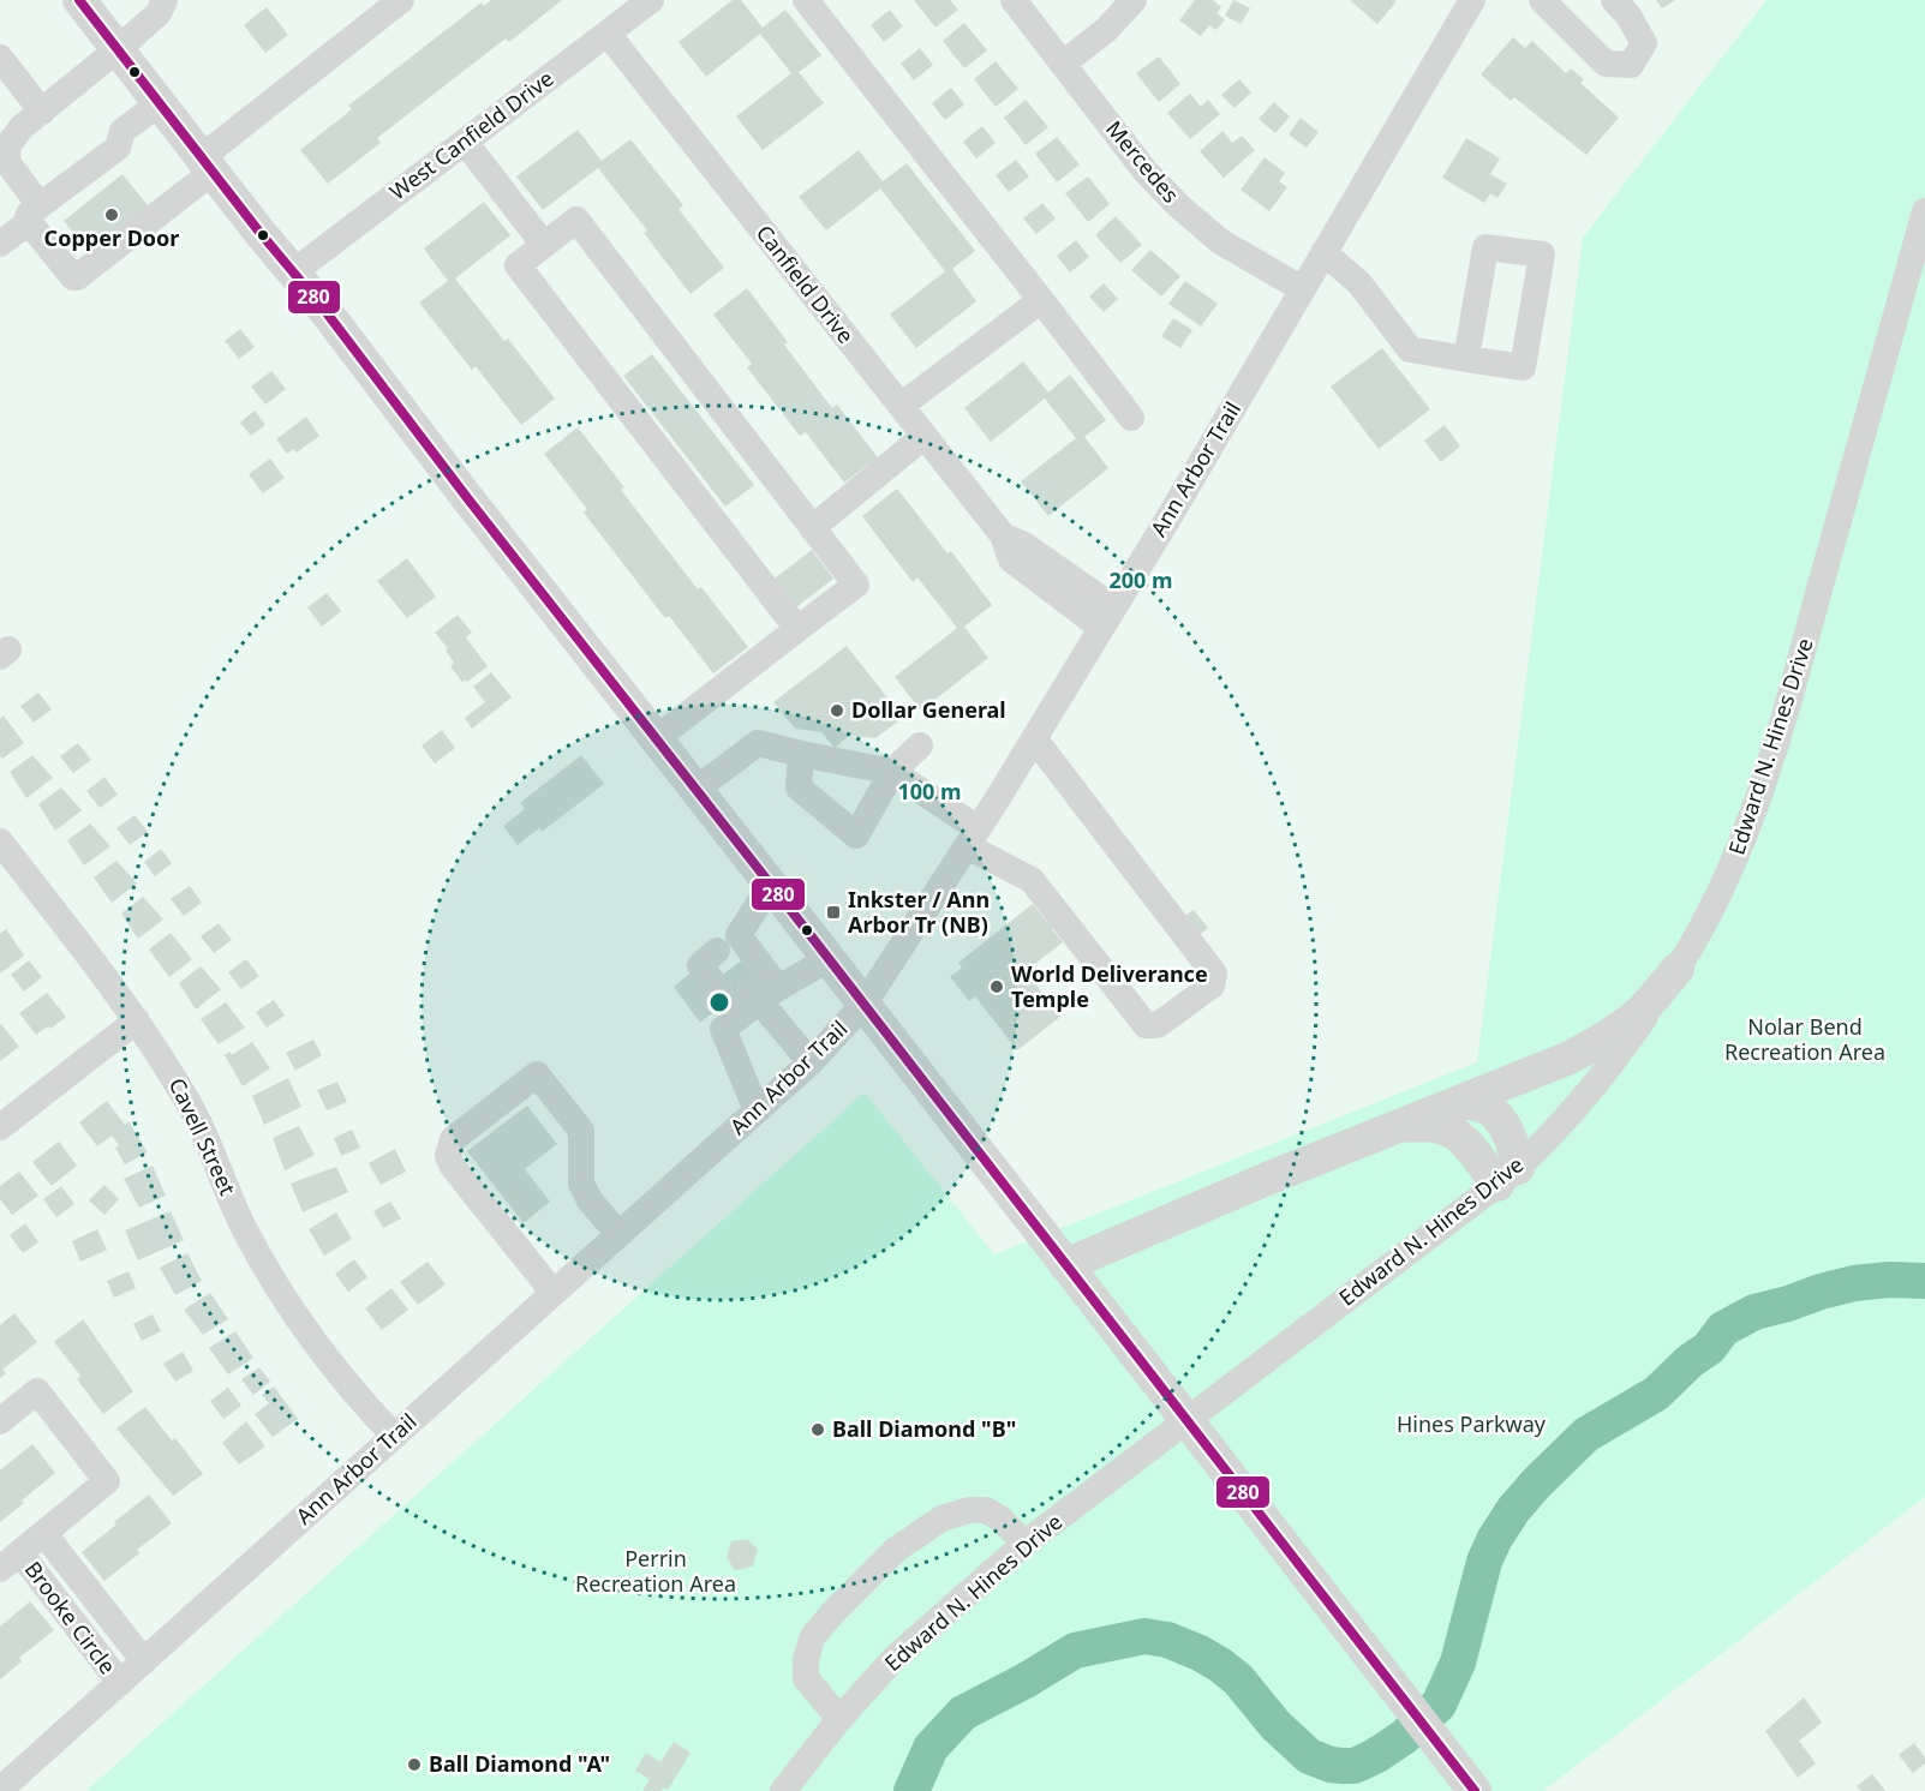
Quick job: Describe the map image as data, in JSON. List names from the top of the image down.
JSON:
{
  "streets": {
    "street": [
      "West Canfield Drive",
      "Mercedes",
      "Canfield Drive",
      "Ann Arbor Trail",
      "Edward N. Hines Drive",
      "Cavell Street",
      "Brooke Circle"
    ]
  },
  "crossings": [
    ["West Canfield Drive", "Canfield Drive"],
    ["Mercedes", "Ann Arbor Trail"],
    ["Canfield Drive", "Ann Arbor Trail"],
    ["Ann Arbor Trail", "Cavell Street"],
    ["Ann Arbor Trail", "Brooke Circle"]
  ],
  "parks": ["Nolar Bend Recreation Area", "Hines Parkway", "Perrin Recreation Area"],
  "places": {
    "other": [
      "Copper Door",
      "Dollar General",
      "World Deliverance Temple",
      "Ball Diamond \"B\"",
      "Ball Diamond \"A\""
    ],
    "transit": ["Inkster / Ann Arbor Tr (NB)"]
  },
  "lines": ["transit line 280"],
  "rings": ["200 m", "100 m"]
}
